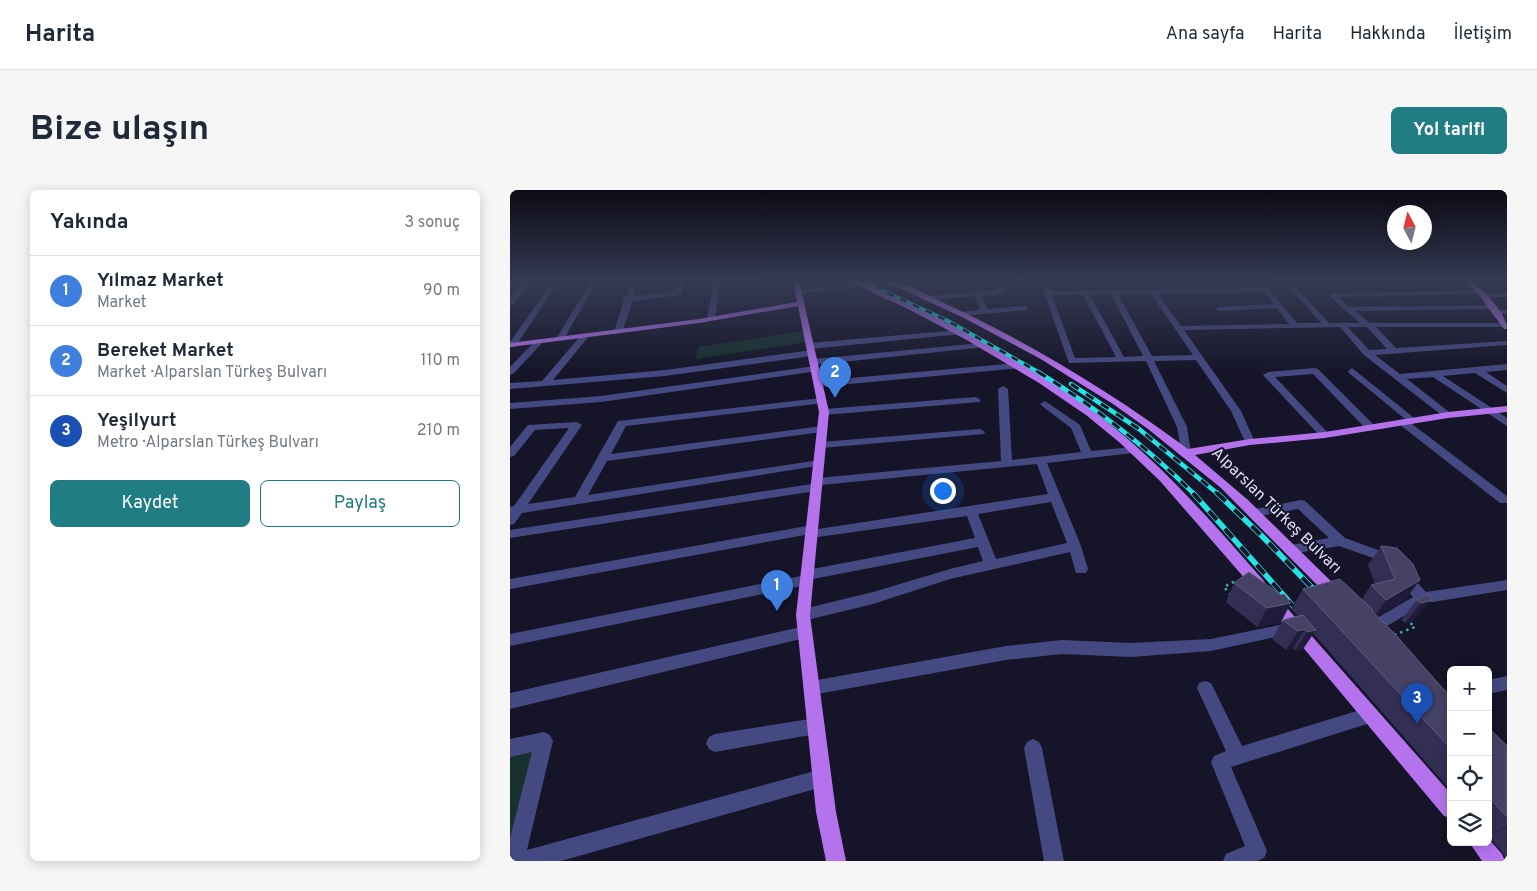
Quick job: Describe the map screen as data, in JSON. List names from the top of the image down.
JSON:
{
  "streets": {
    "main road": ["Alparslan Türkeş Bulvarı"]
  },
  "north": "top",
  "page": {
    "header": "Harita",
    "nav": [
      "Ana sayfa",
      "Harita",
      "Hakkında",
      "İletişim"
    ],
    "buttons": [
      "Yol tarifi",
      ["Kaydet", "Paylaş"]
    ],
    "title": "Bize ulaşın",
    "heading": ["Yakında", "3 sonuç"],
    "list": [
      {
        "mark": "1",
        "name": "Yılmaz Market",
        "note": "Market",
        "value": "90 m"
      },
      {
        "mark": "2",
        "name": "Bereket Market",
        "note": "Market · Alparslan Türkeş Bulvarı",
        "value": "110 m"
      },
      {
        "mark": "3",
        "name": "Yeşilyurt",
        "note": "Metro · Alparslan Türkeş Bulvarı",
        "value": "210 m"
      }
    ],
    "pins": ["2", "1", "3"],
    "map_buttons": ["+", "−"]
  }
}
